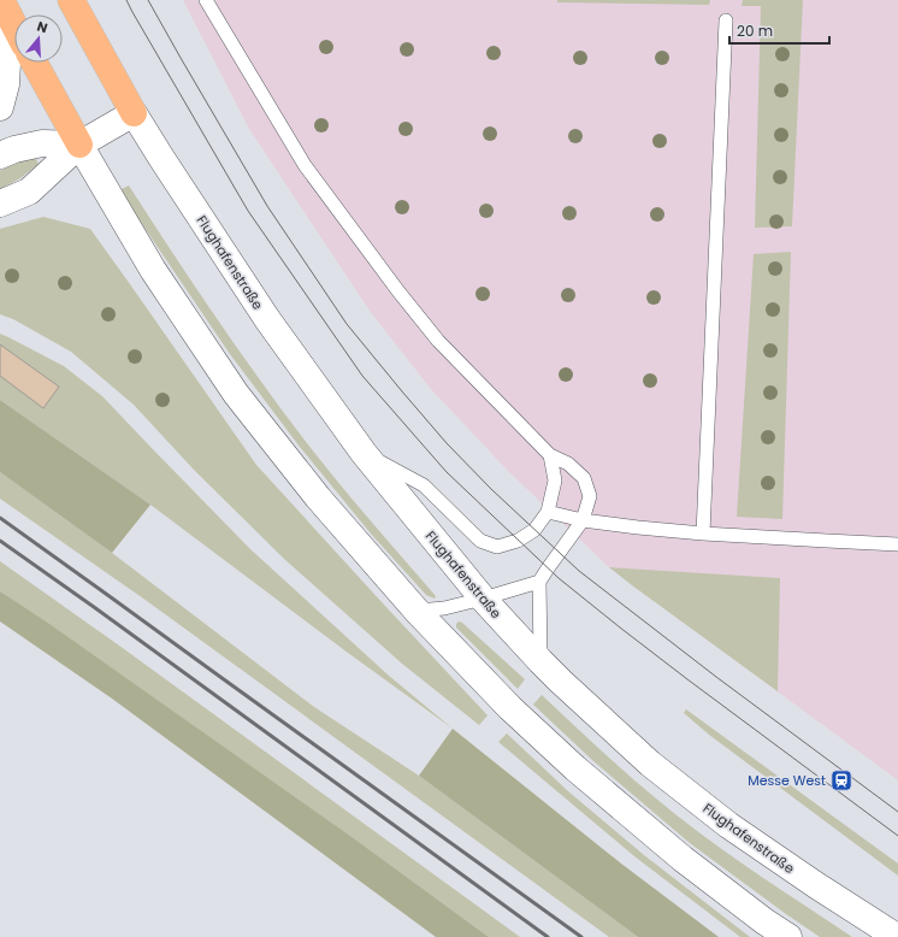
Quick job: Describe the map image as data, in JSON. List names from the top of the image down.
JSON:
{
  "streets": {
    "main road": ["Flughafenstraße"]
  },
  "places": {
    "station": ["Messe West"]
  },
  "scale_bar": "20 m",
  "north": "top"
}
